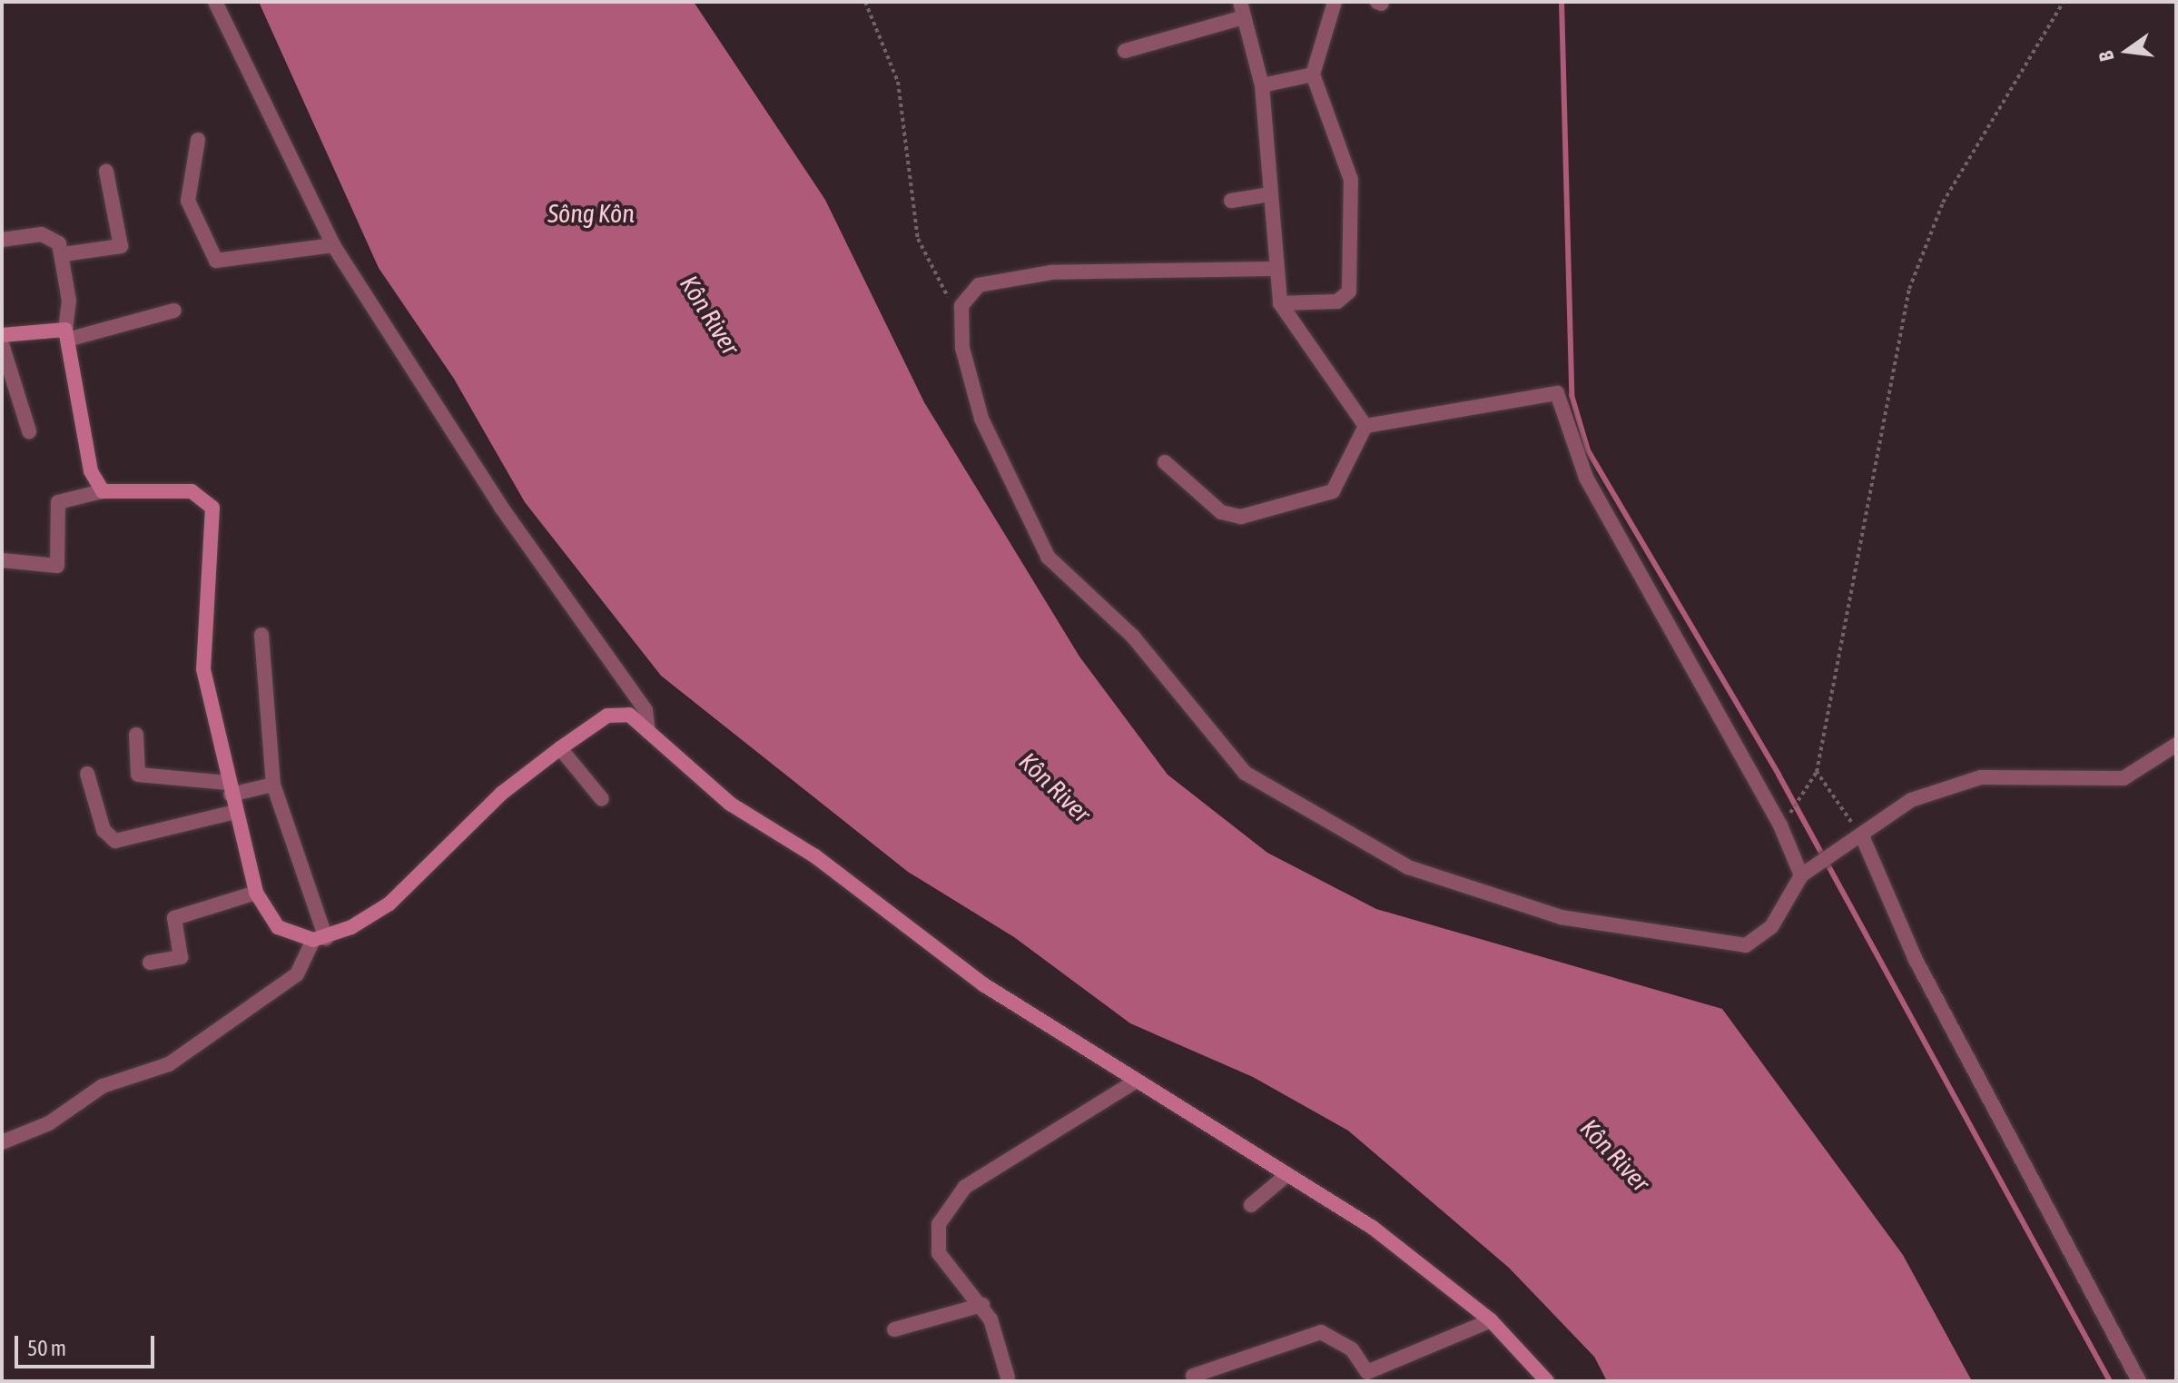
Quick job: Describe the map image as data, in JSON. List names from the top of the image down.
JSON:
{
  "water": ["Sông Kôn", "Kôn River"],
  "scale_bar": "50 m",
  "north": "left"
}
